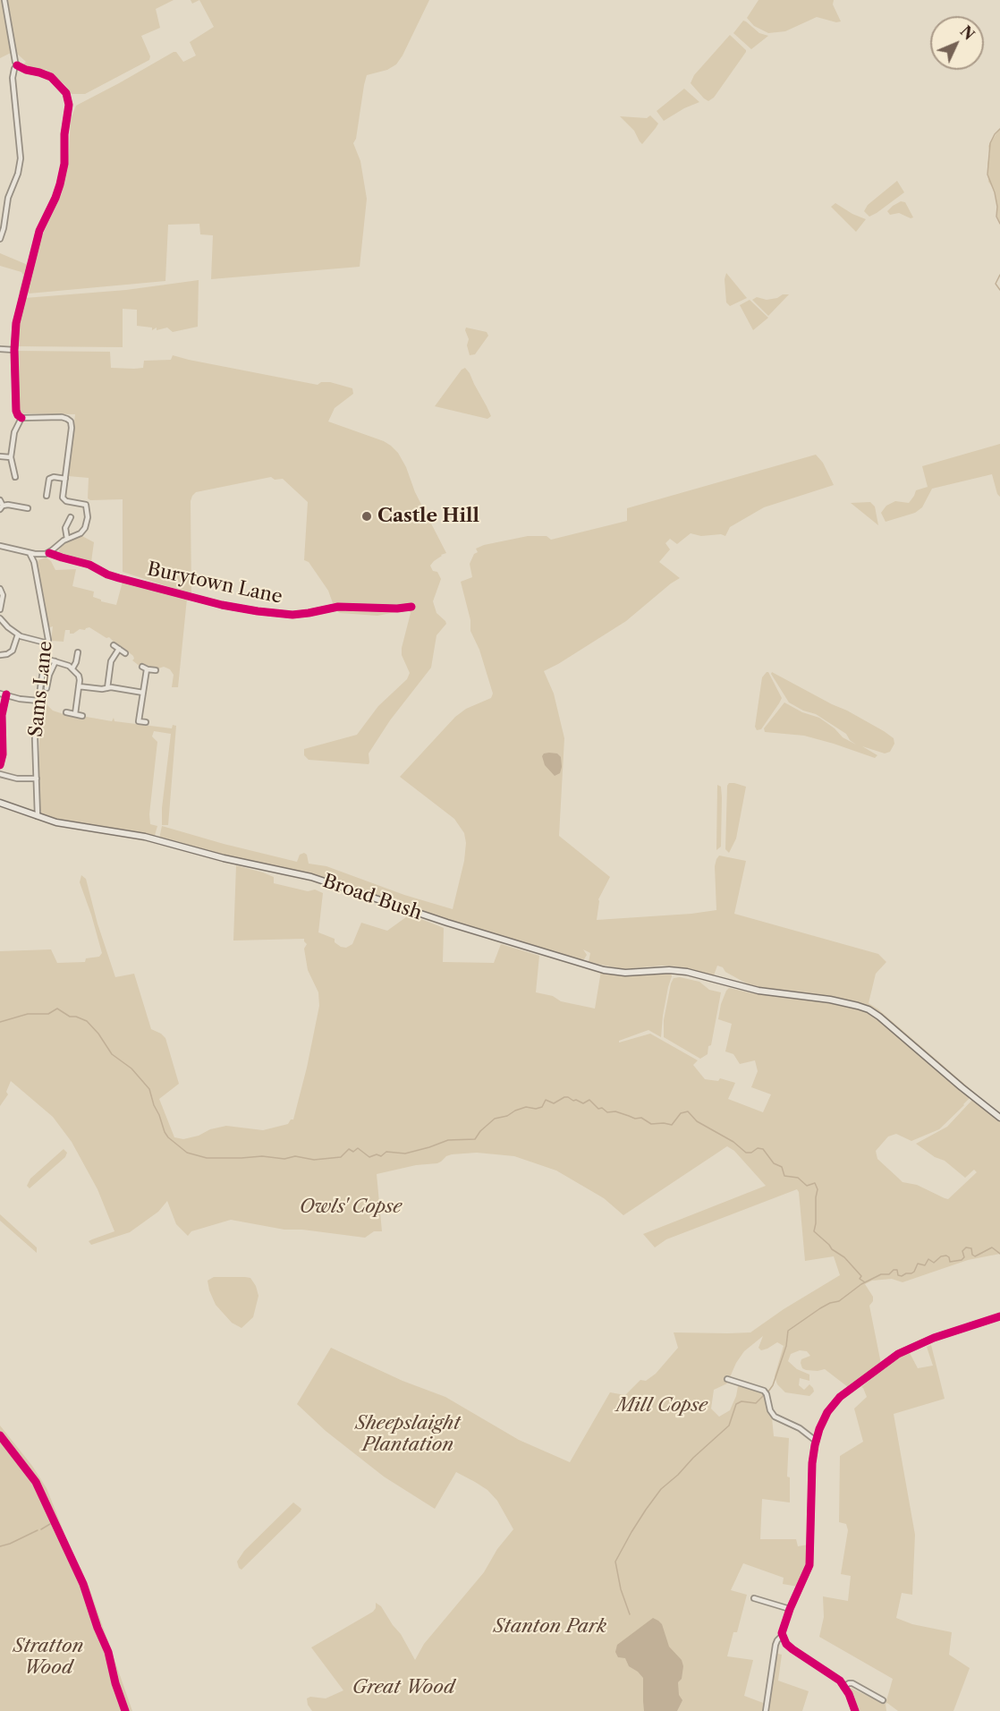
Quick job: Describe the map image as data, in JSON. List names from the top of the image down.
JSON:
{
  "streets": {
    "main road": ["Broad Bush"],
    "street": ["Burytown Lane", "Sams Lane"]
  },
  "crossings": [
    ["Sams Lane", "Broad Bush"]
  ],
  "parks": [
    "Owls' Copse",
    "Mill Copse",
    "Sheepslaight Plantation",
    "Stanton Park",
    "Stratton Wood",
    "Great Wood"
  ],
  "places": ["Castle Hill"],
  "north": "top right"
}
